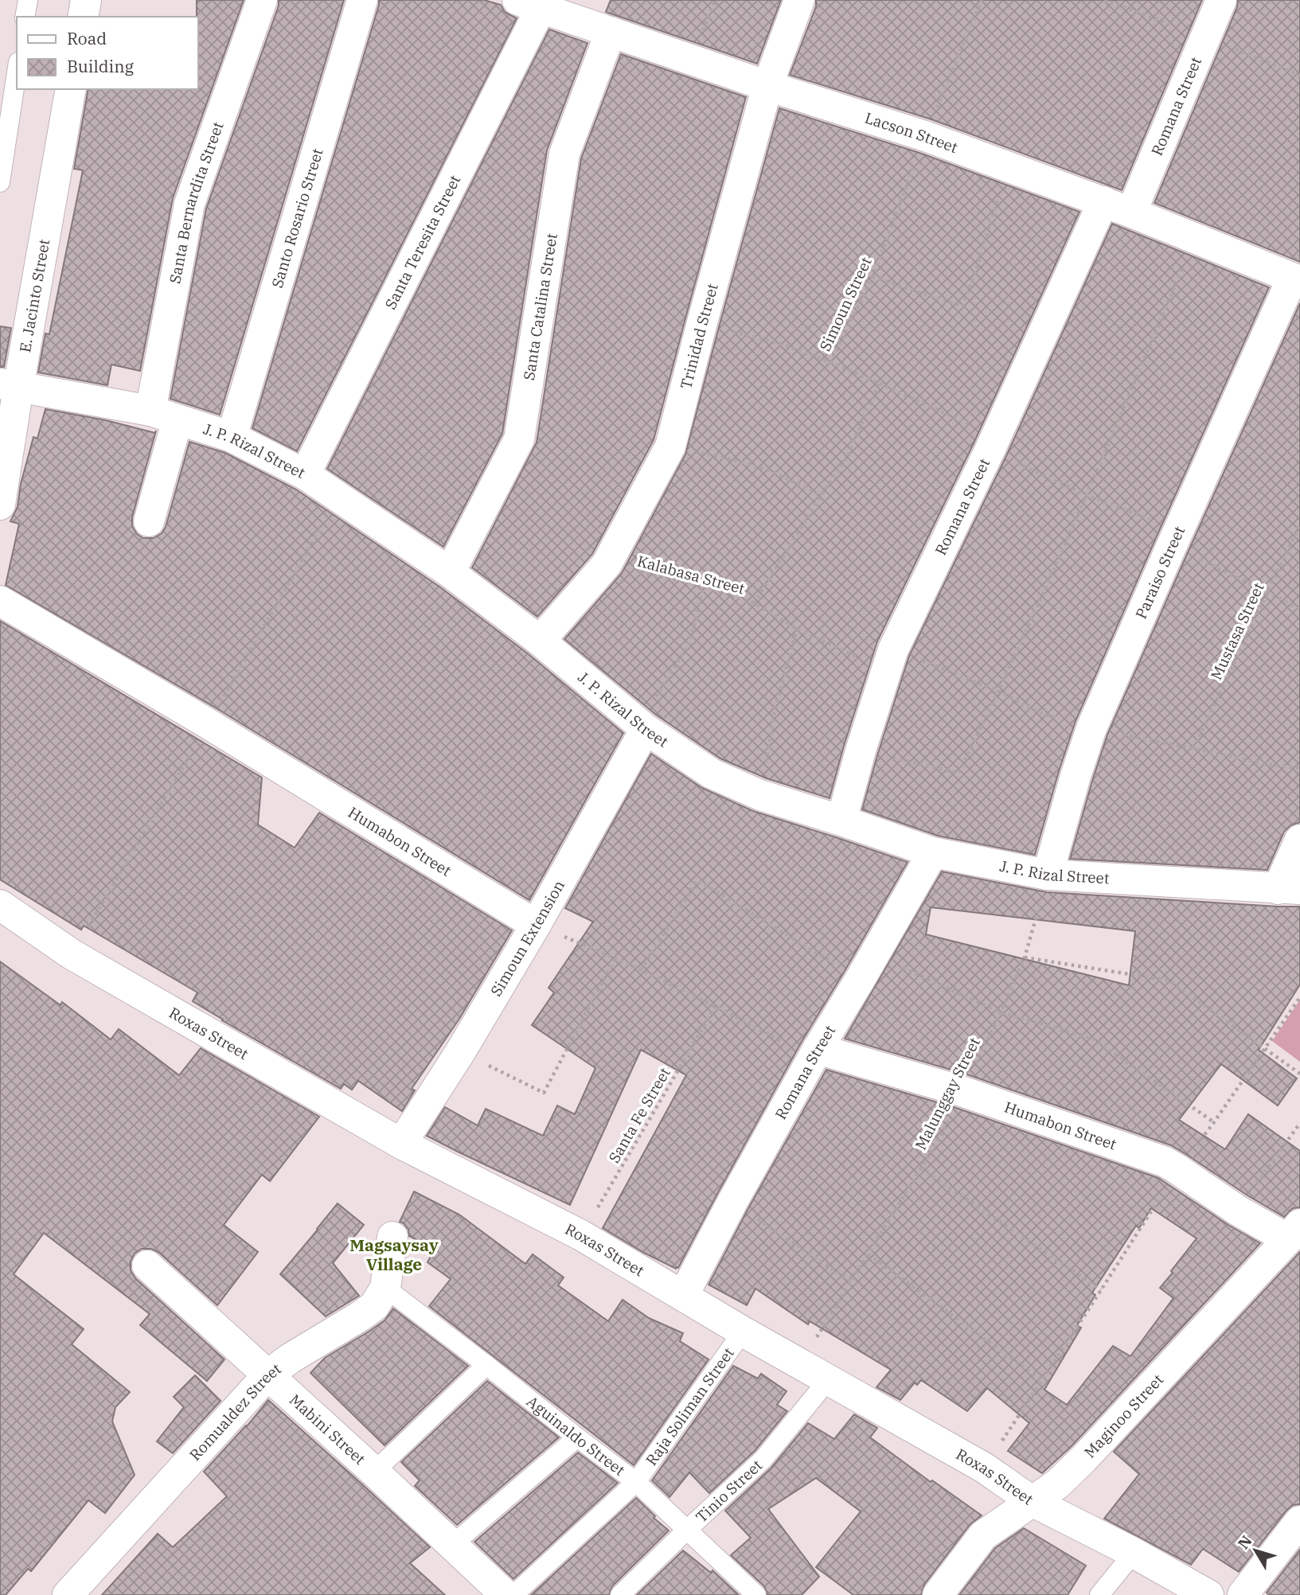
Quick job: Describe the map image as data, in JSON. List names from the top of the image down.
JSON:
{
  "streets": {
    "street": [
      "Romana Street",
      "Lacson Street",
      "Santa Bernardita Street",
      "Santo Rosario Street",
      "Santa Teresita Street",
      "E. Jacinto Street",
      "Santa Catalina Street",
      "Trinidad Street",
      "J. P. Rizal Street",
      "Paraiso Street",
      "Humabon Street",
      "Simoun Extension",
      "Roxas Street",
      "Romualdez Street",
      "Maginoo Street",
      "Mabini Street"
    ],
    "lane": ["Raja Soliman Street", "Aguinaldo Street", "Tinio Street"],
    "path": [
      "Simoun Street",
      "Kalabasa Street",
      "Mustasa Street",
      "Malunggay Street",
      "Santa Fe Street"
    ]
  },
  "crossings": [
    ["Romana Street", "Lacson Street"],
    ["Romana Street", "Simoun Street"],
    ["Romana Street", "J. P. Rizal Street"],
    ["Romana Street", "Kalabasa Street"],
    ["Romana Street", "Humabon Street"],
    ["Romana Street", "Roxas Street"],
    ["Lacson Street", "Santa Teresita Street"],
    ["Lacson Street", "Simoun Street"],
    ["Lacson Street", "Santa Catalina Street"],
    ["Lacson Street", "Trinidad Street"],
    ["Lacson Street", "Paraiso Street"],
    ["Santa Bernardita Street", "J. P. Rizal Street"],
    ["Santo Rosario Street", "J. P. Rizal Street"],
    ["Santa Teresita Street", "J. P. Rizal Street"],
    ["E. Jacinto Street", "J. P. Rizal Street"],
    ["Simoun Street", "Paraiso Street"],
    ["Simoun Street", "Mustasa Street"],
    ["Santa Catalina Street", "J. P. Rizal Street"],
    ["Trinidad Street", "J. P. Rizal Street"],
    ["Trinidad Street", "Kalabasa Street"],
    ["J. P. Rizal Street", "Paraiso Street"],
    ["J. P. Rizal Street", "Simoun Extension"],
    ["J. P. Rizal Street", "Malunggay Street"],
    ["Paraiso Street", "Malunggay Street"],
    ["Humabon Street", "Simoun Extension"],
    ["Humabon Street", "Malunggay Street"],
    ["Humabon Street", "Maginoo Street"],
    ["Simoun Extension", "Roxas Street"],
    ["Roxas Street", "Malunggay Street"],
    ["Roxas Street", "Santa Fe Street"],
    ["Roxas Street", "Raja Soliman Street"],
    ["Roxas Street", "Maginoo Street"],
    ["Roxas Street", "Tinio Street"],
    ["Raja Soliman Street", "Aguinaldo Street"],
    ["Romualdez Street", "Mabini Street"],
    ["Romualdez Street", "Aguinaldo Street"],
    ["Aguinaldo Street", "Tinio Street"]
  ],
  "districts": ["Magsaysay Village"],
  "legend": ["Road", "Building"],
  "north": "top left"
}
